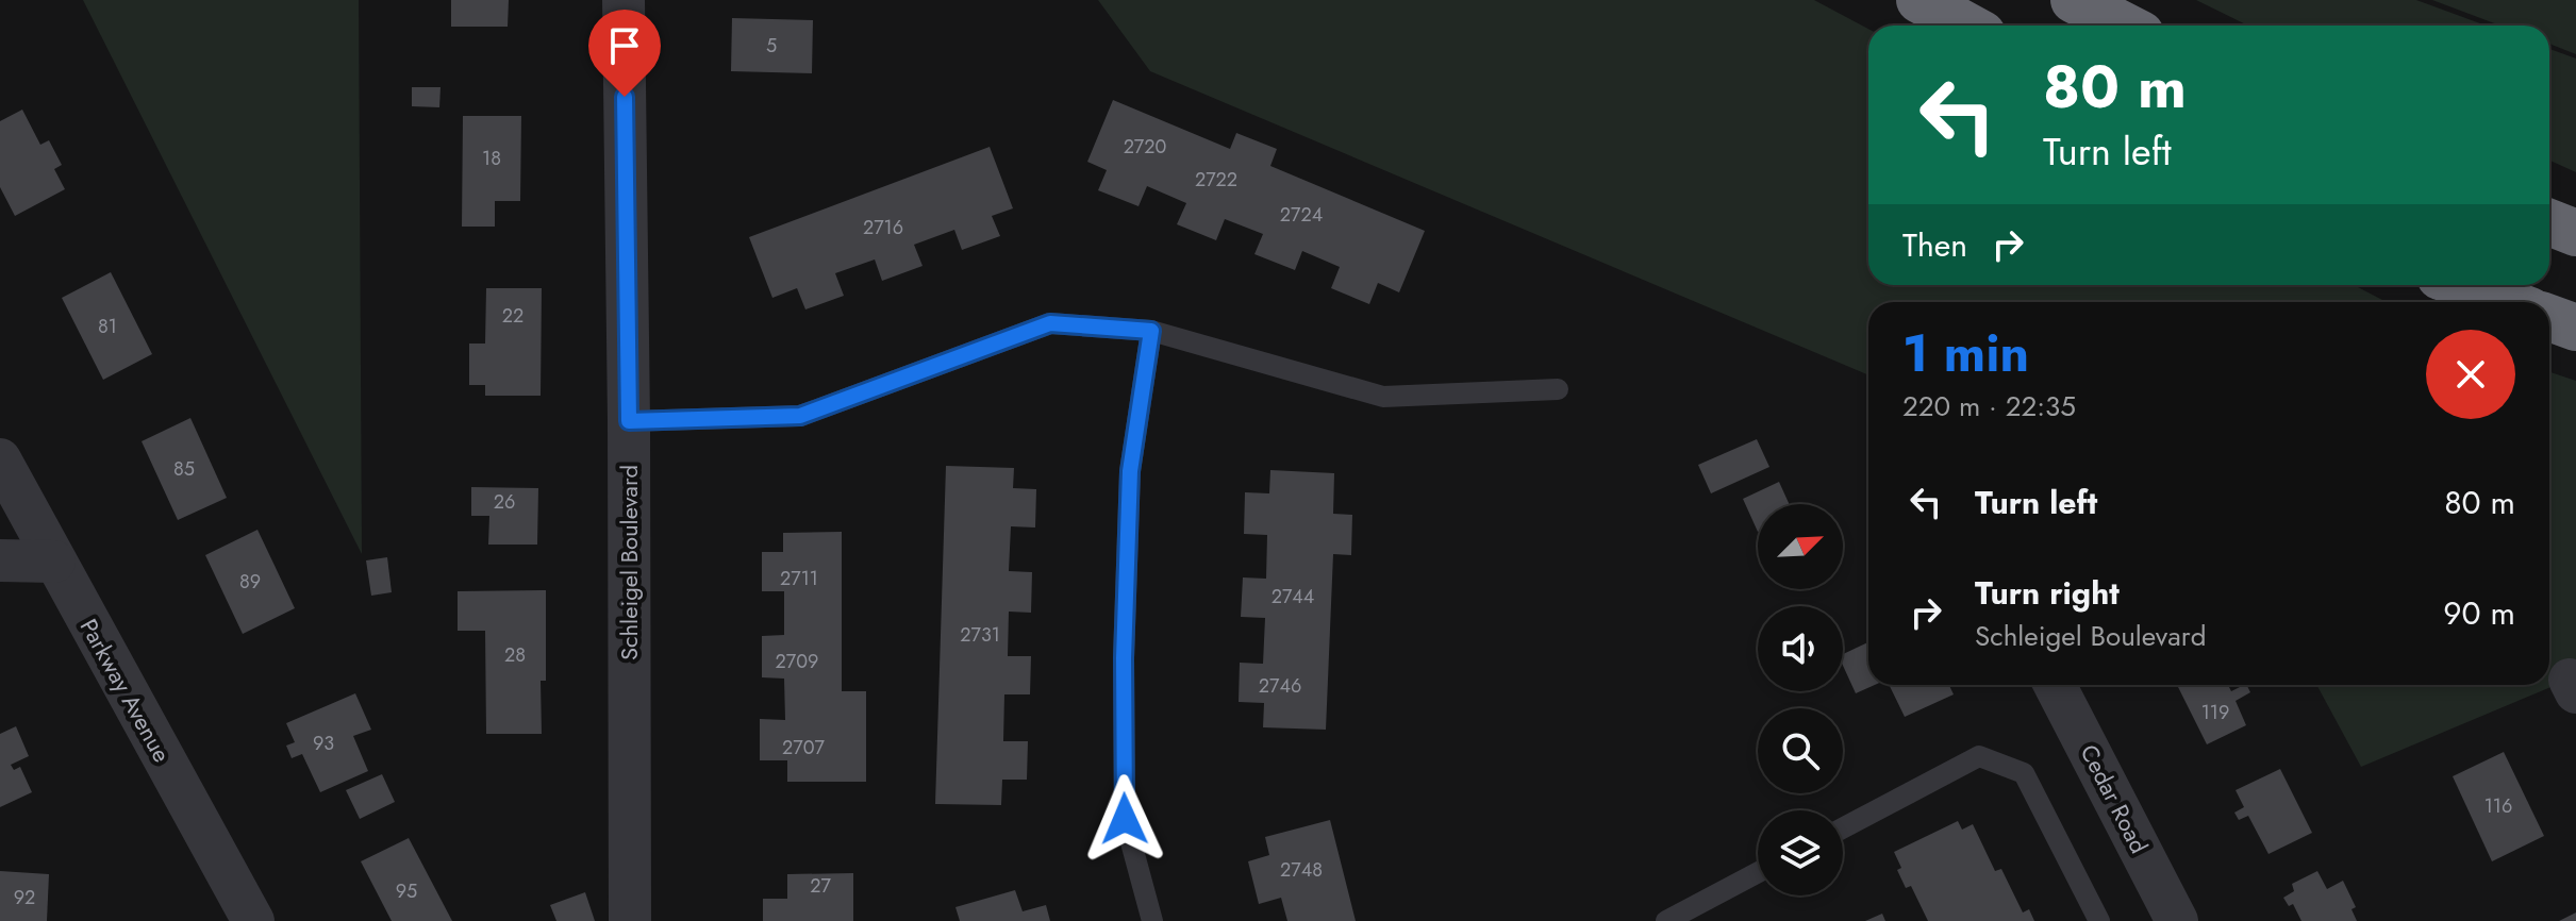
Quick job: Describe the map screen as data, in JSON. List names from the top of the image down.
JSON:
{
  "streets": {
    "street": ["Schleigel Boulevard", "Parkway Avenue", "Cedar Road"]
  },
  "house_numbers": [
    "5",
    "2720",
    "18",
    "2722",
    "2724",
    "2716",
    "22",
    "81",
    "85",
    "26",
    "2711",
    "89",
    "2744",
    "2731",
    "28",
    "2709",
    "2746",
    "119",
    "93",
    "2707",
    "116",
    "2748",
    "27",
    "95",
    "92"
  ],
  "north": "top right",
  "page": {
    "turn": ["80 m", "Turn left"],
    "then": "Then",
    "heading": ["1 min", "220 m · 22:35"],
    "list": [
      {
        "name": "Turn left",
        "value": "80 m"
      },
      {
        "name": "Turn right",
        "note": "Schleigel Boulevard",
        "value": "90 m"
      }
    ]
  }
}
